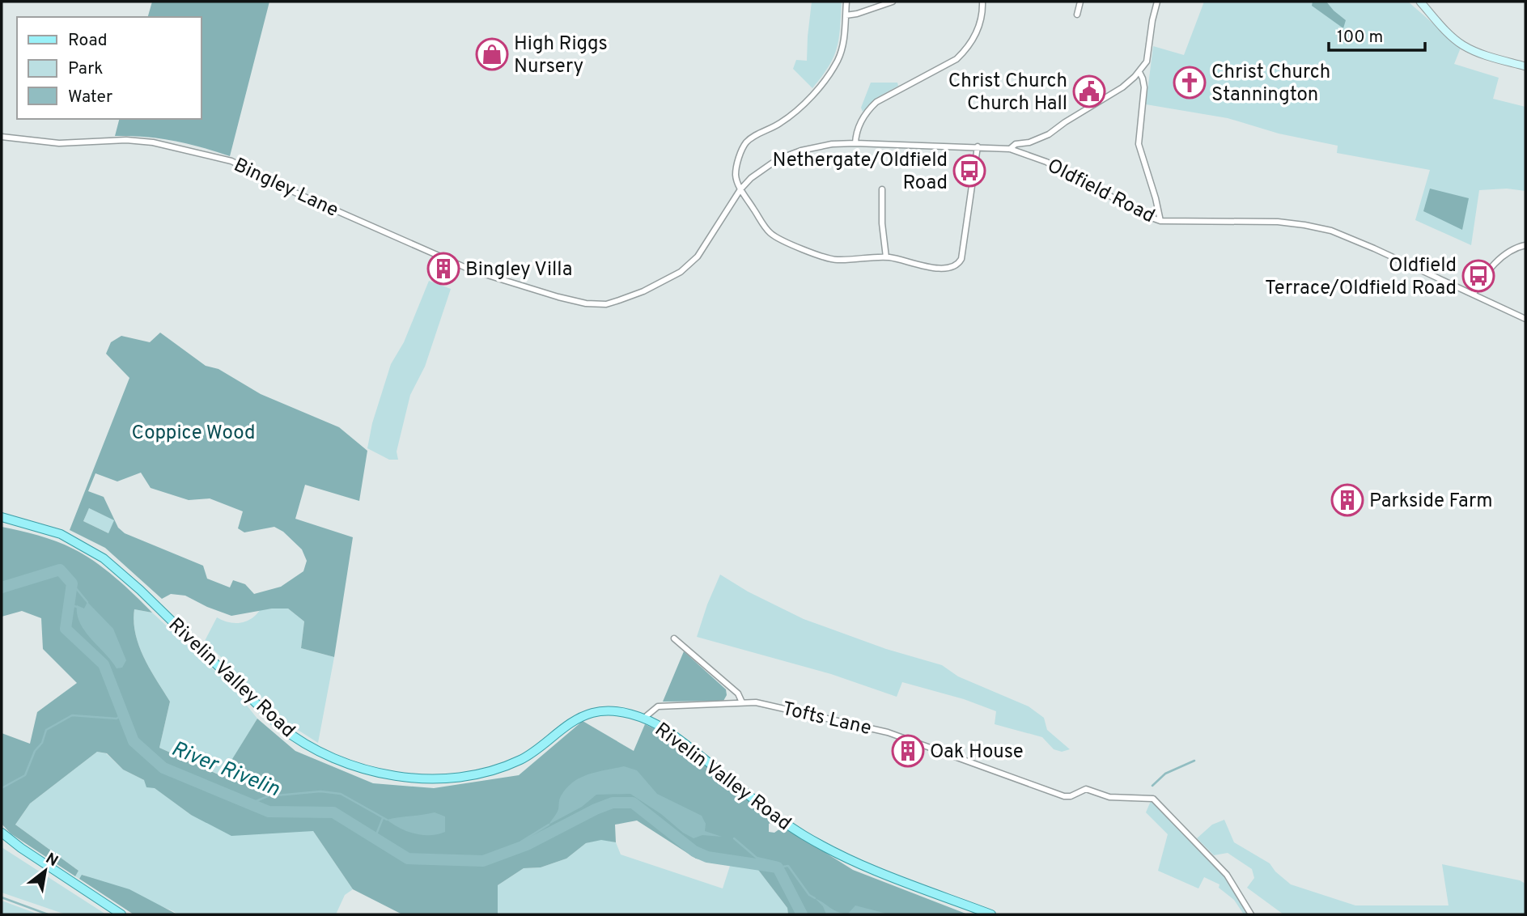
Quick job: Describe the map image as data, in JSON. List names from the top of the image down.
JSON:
{
  "streets": {
    "main road": ["Rivelin Valley Road"],
    "street": ["Bingley Lane", "Oldfield Road", "Tofts Lane"]
  },
  "crossings": [
    ["Bingley Lane", "Oldfield Road"],
    ["Rivelin Valley Road", "Tofts Lane"]
  ],
  "water": ["River Rivelin"],
  "parks": ["Coppice Wood"],
  "places": {
    "shop": ["High Riggs Nursery"],
    "church": ["Christ Church Stannington"],
    "public building": ["Christ Church Church Hall"],
    "bus stop": ["Nethergate/Oldfield Road", "Oldfield Terrace/Oldfield Road"],
    "building": ["Bingley Villa", "Parkside Farm", "Oak House"]
  },
  "legend": ["Road", "Park", "Water"],
  "scale_bar": "100 m",
  "north": "top right"
}
